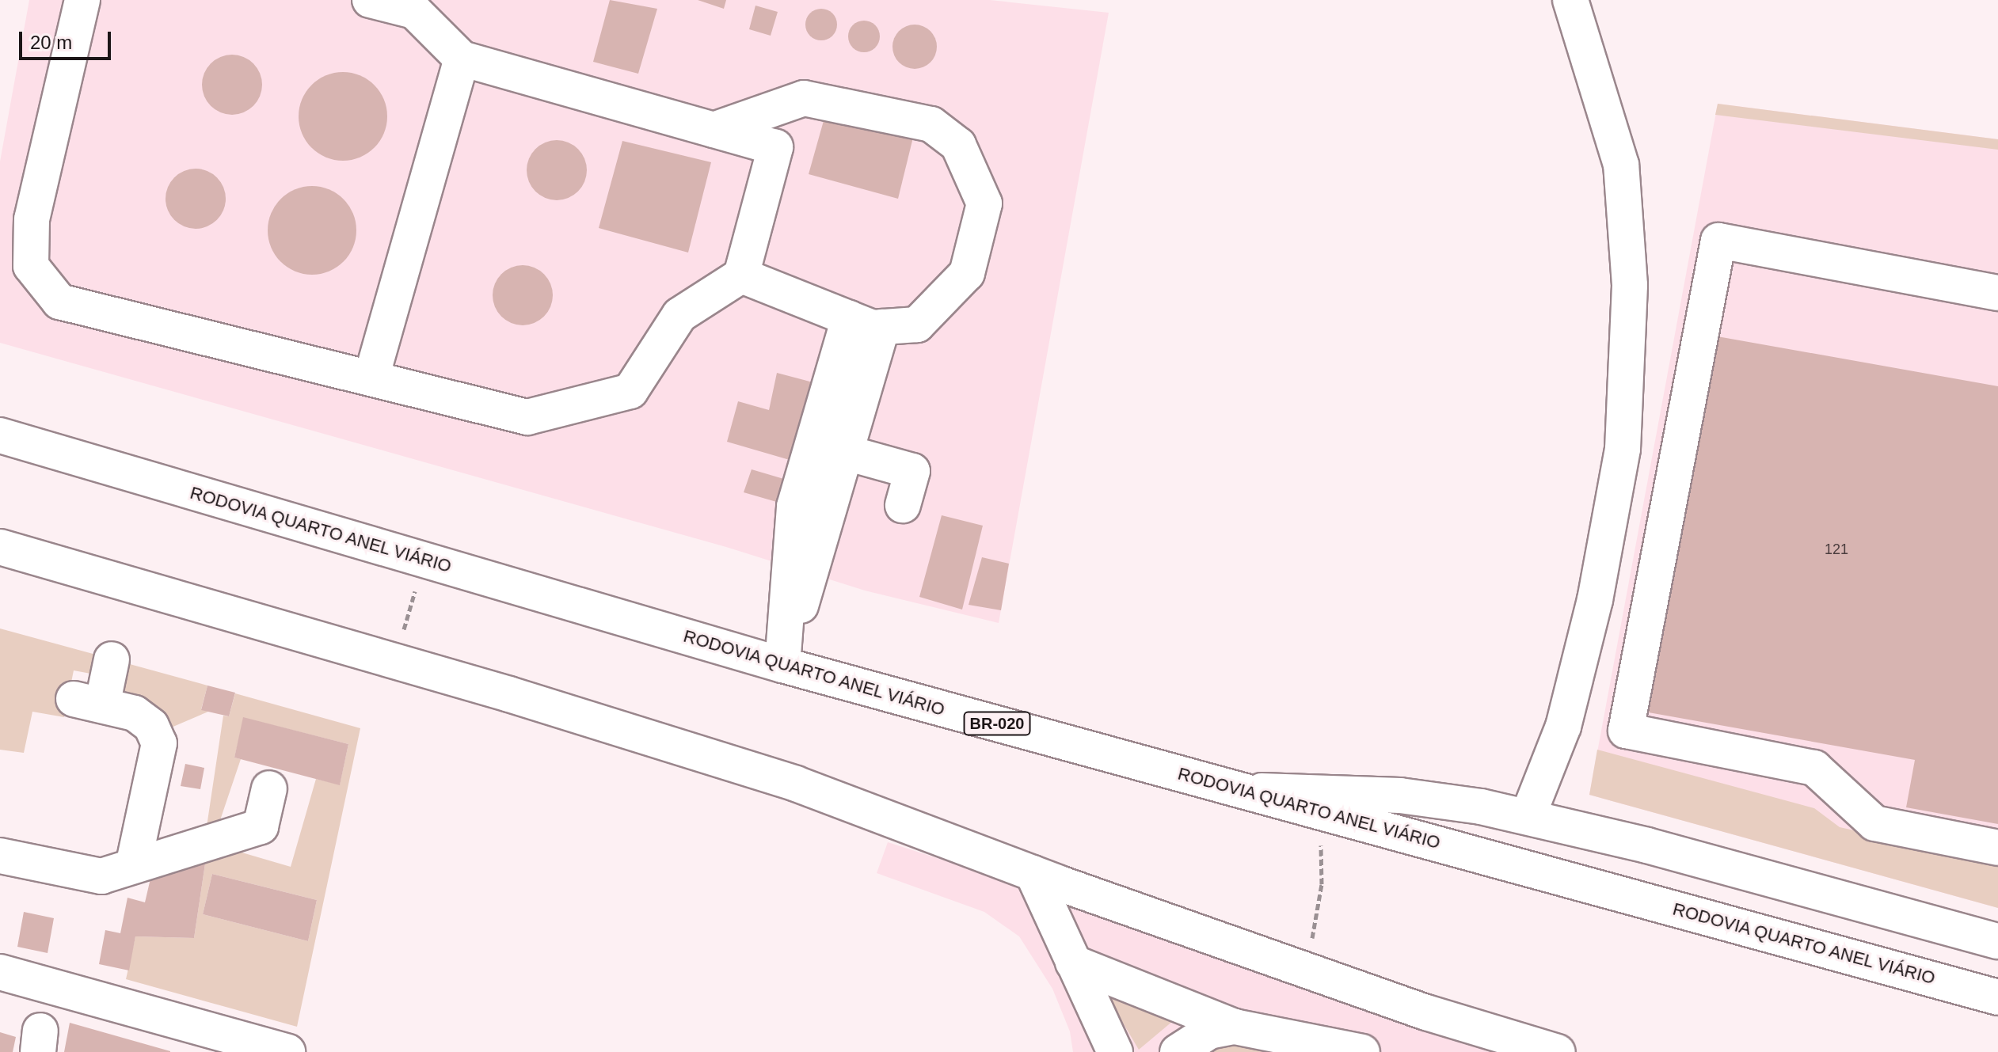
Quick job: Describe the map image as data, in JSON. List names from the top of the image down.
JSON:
{
  "streets": {
    "main road": ["RODOVIA QUARTO ANEL VIÁRIO", "BR-020"]
  },
  "house_numbers": ["121"],
  "scale_bar": "20 m"
}
